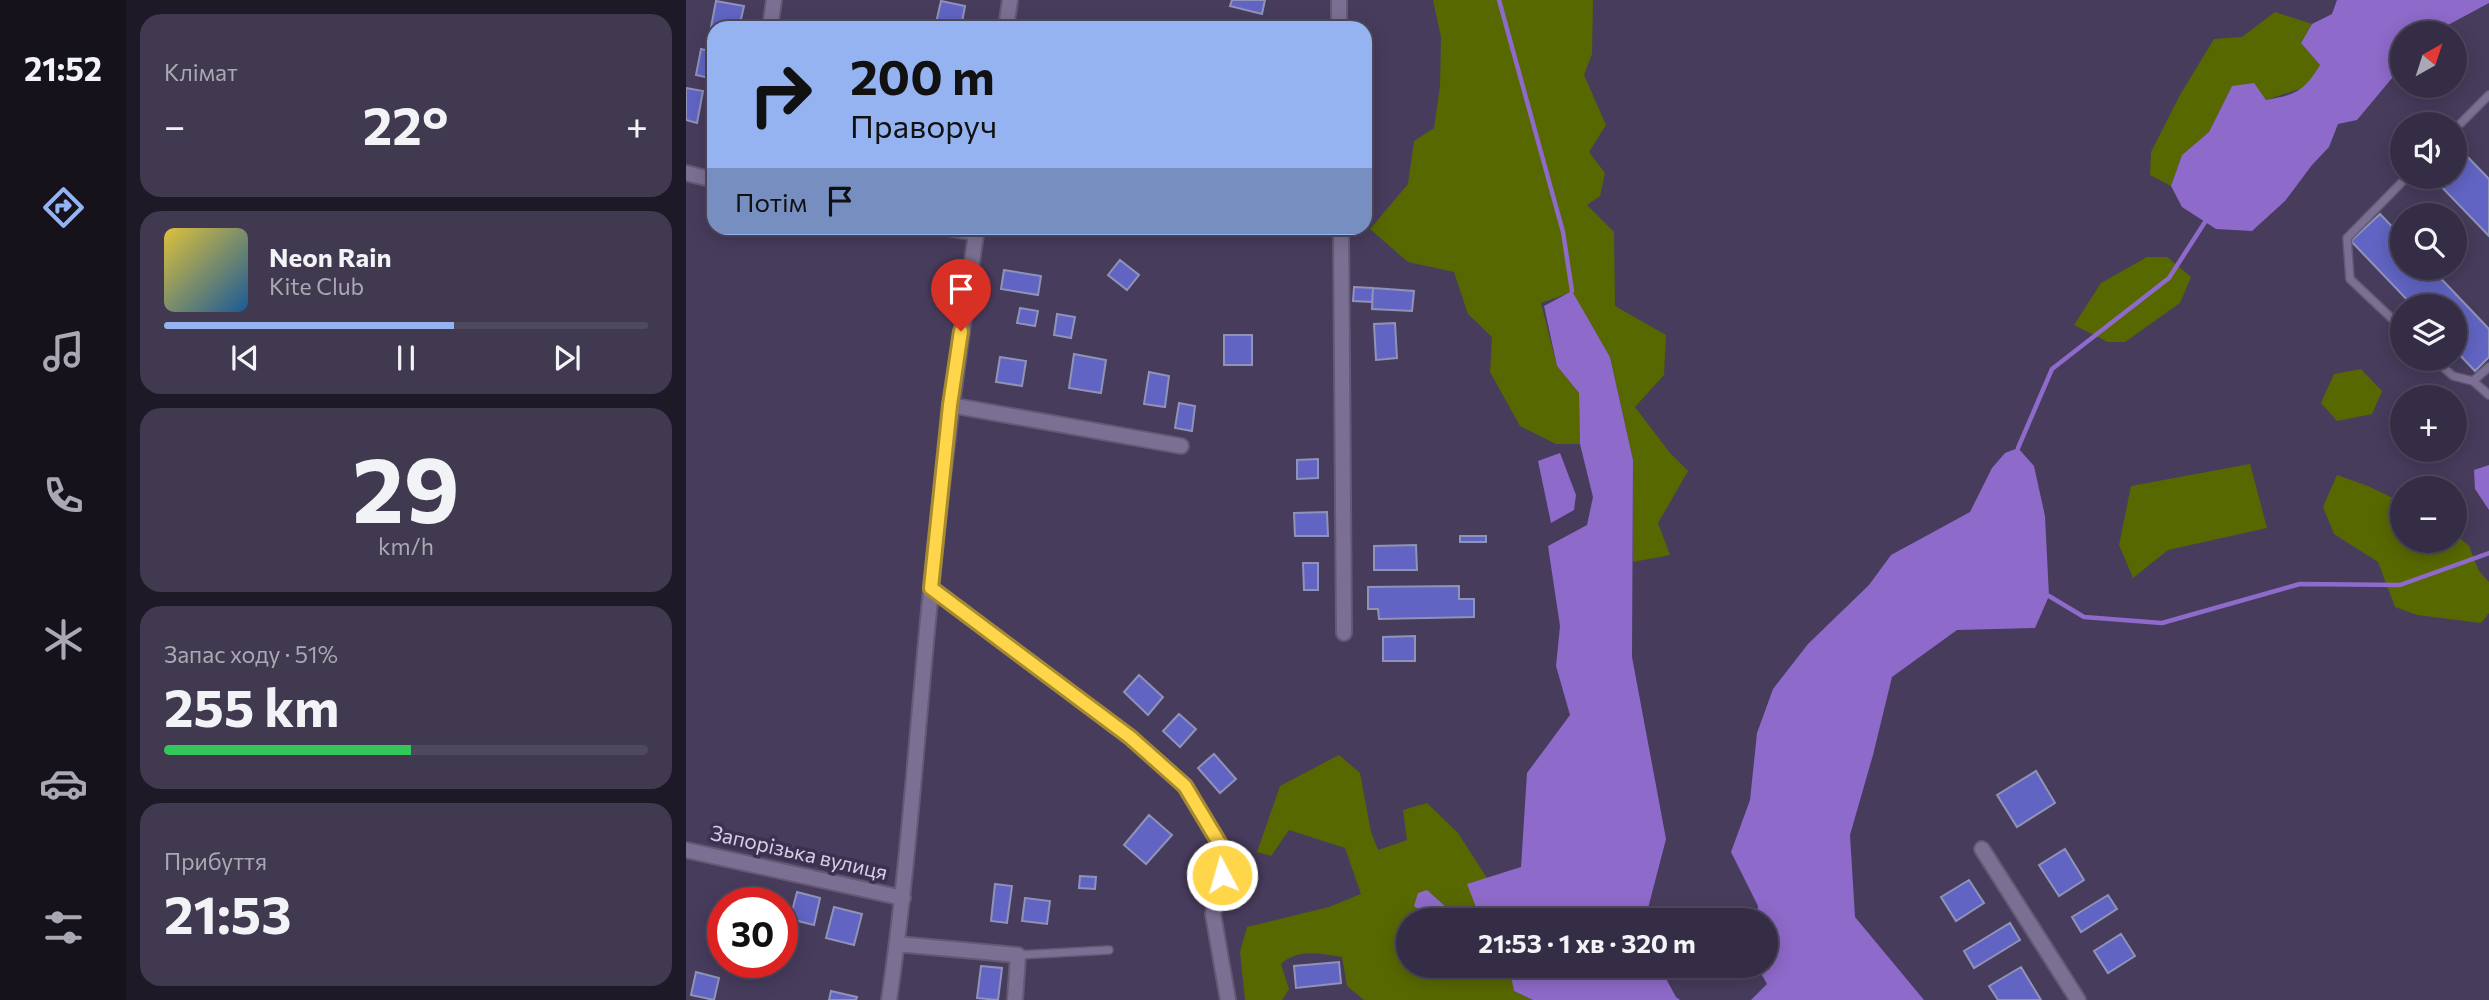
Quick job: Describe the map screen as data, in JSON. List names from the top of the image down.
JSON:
{
  "streets": {
    "street": ["Запорізька вулиця"]
  },
  "north": "top right",
  "page": {
    "tabs": "21:52",
    "tile": [
      "Клімат",
      ["29", "km/h"],
      ["Запас ходу · 51%", "255 km"],
      ["Прибуття", "21:53"]
    ],
    "map_buttons": ["+", "−"],
    "turn": ["200 m", "Праворуч"],
    "heat": ["−", "22°", "+"],
    "then": "Потім",
    "song": ["Neon Rain", "Kite Club"],
    "limit": "30",
    "trip": "21:53 · 1 хв · 320 m"
  }
}
